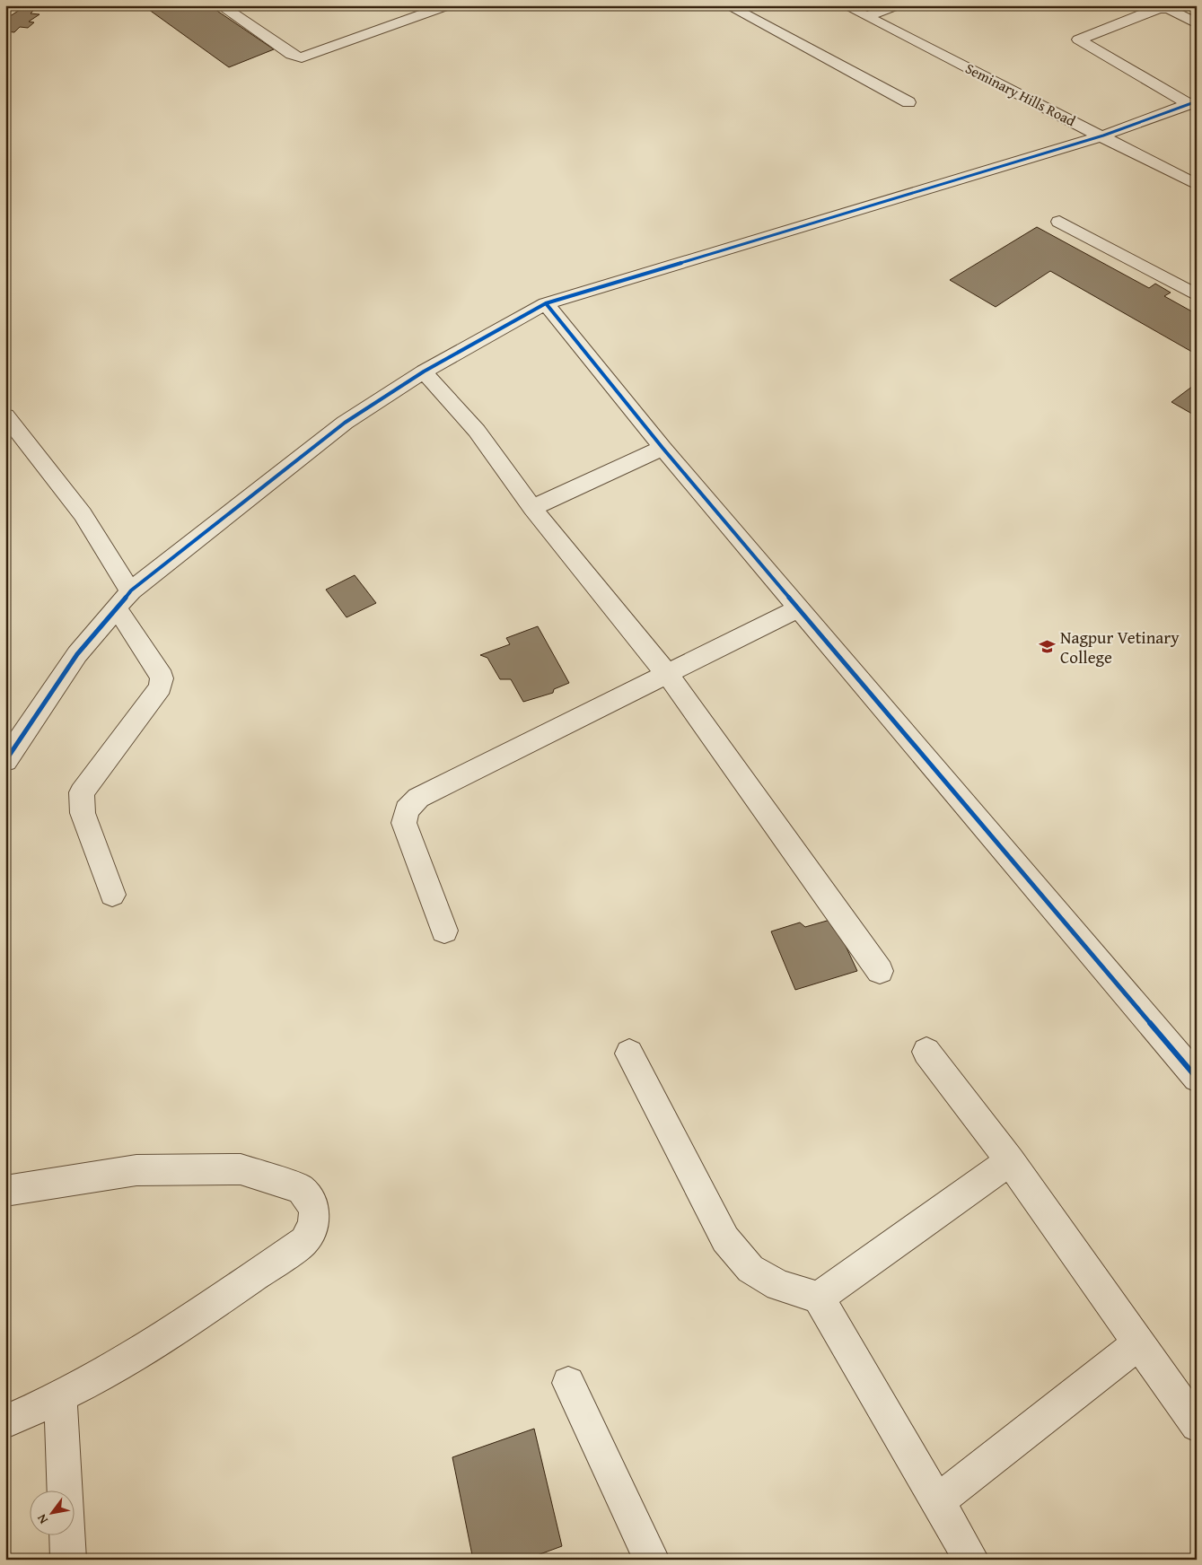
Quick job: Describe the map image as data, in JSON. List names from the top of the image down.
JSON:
{
  "streets": {
    "street": ["Seminary Hills Road"]
  },
  "places": {
    "school or university": ["Nagpur Vetinary College"]
  },
  "north": "bottom left"
}
